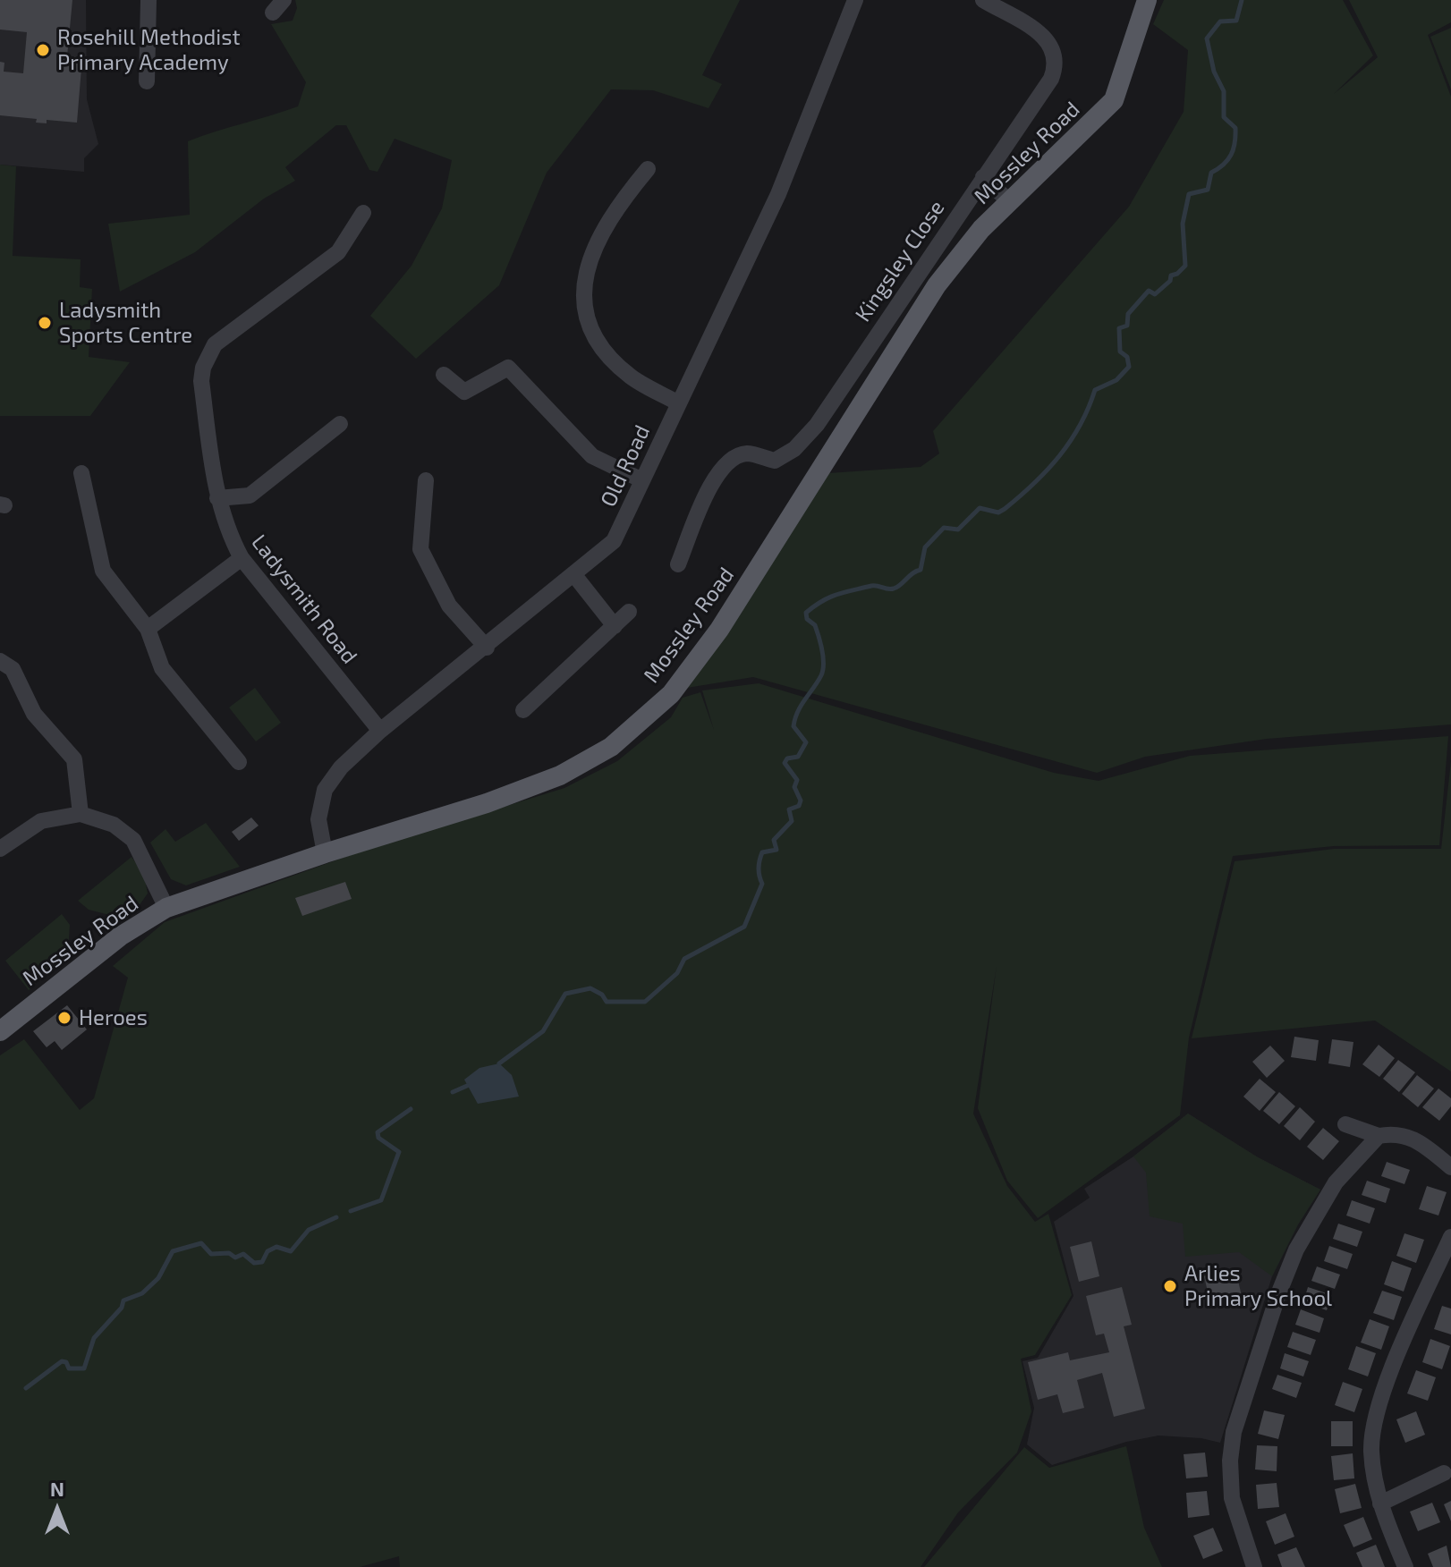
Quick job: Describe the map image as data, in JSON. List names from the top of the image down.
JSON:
{
  "streets": {
    "main road": ["Mossley Road"],
    "street": ["Kingsley Close", "Old Road", "Ladysmith Road"]
  },
  "crossings": [
    ["Mossley Road", "Old Road"],
    ["Old Road", "Ladysmith Road"]
  ],
  "places": [
    "Rosehill Methodist Primary Academy",
    "Ladysmith Sports Centre",
    "Heroes",
    "Arlies Primary School"
  ],
  "north": "top"
}
